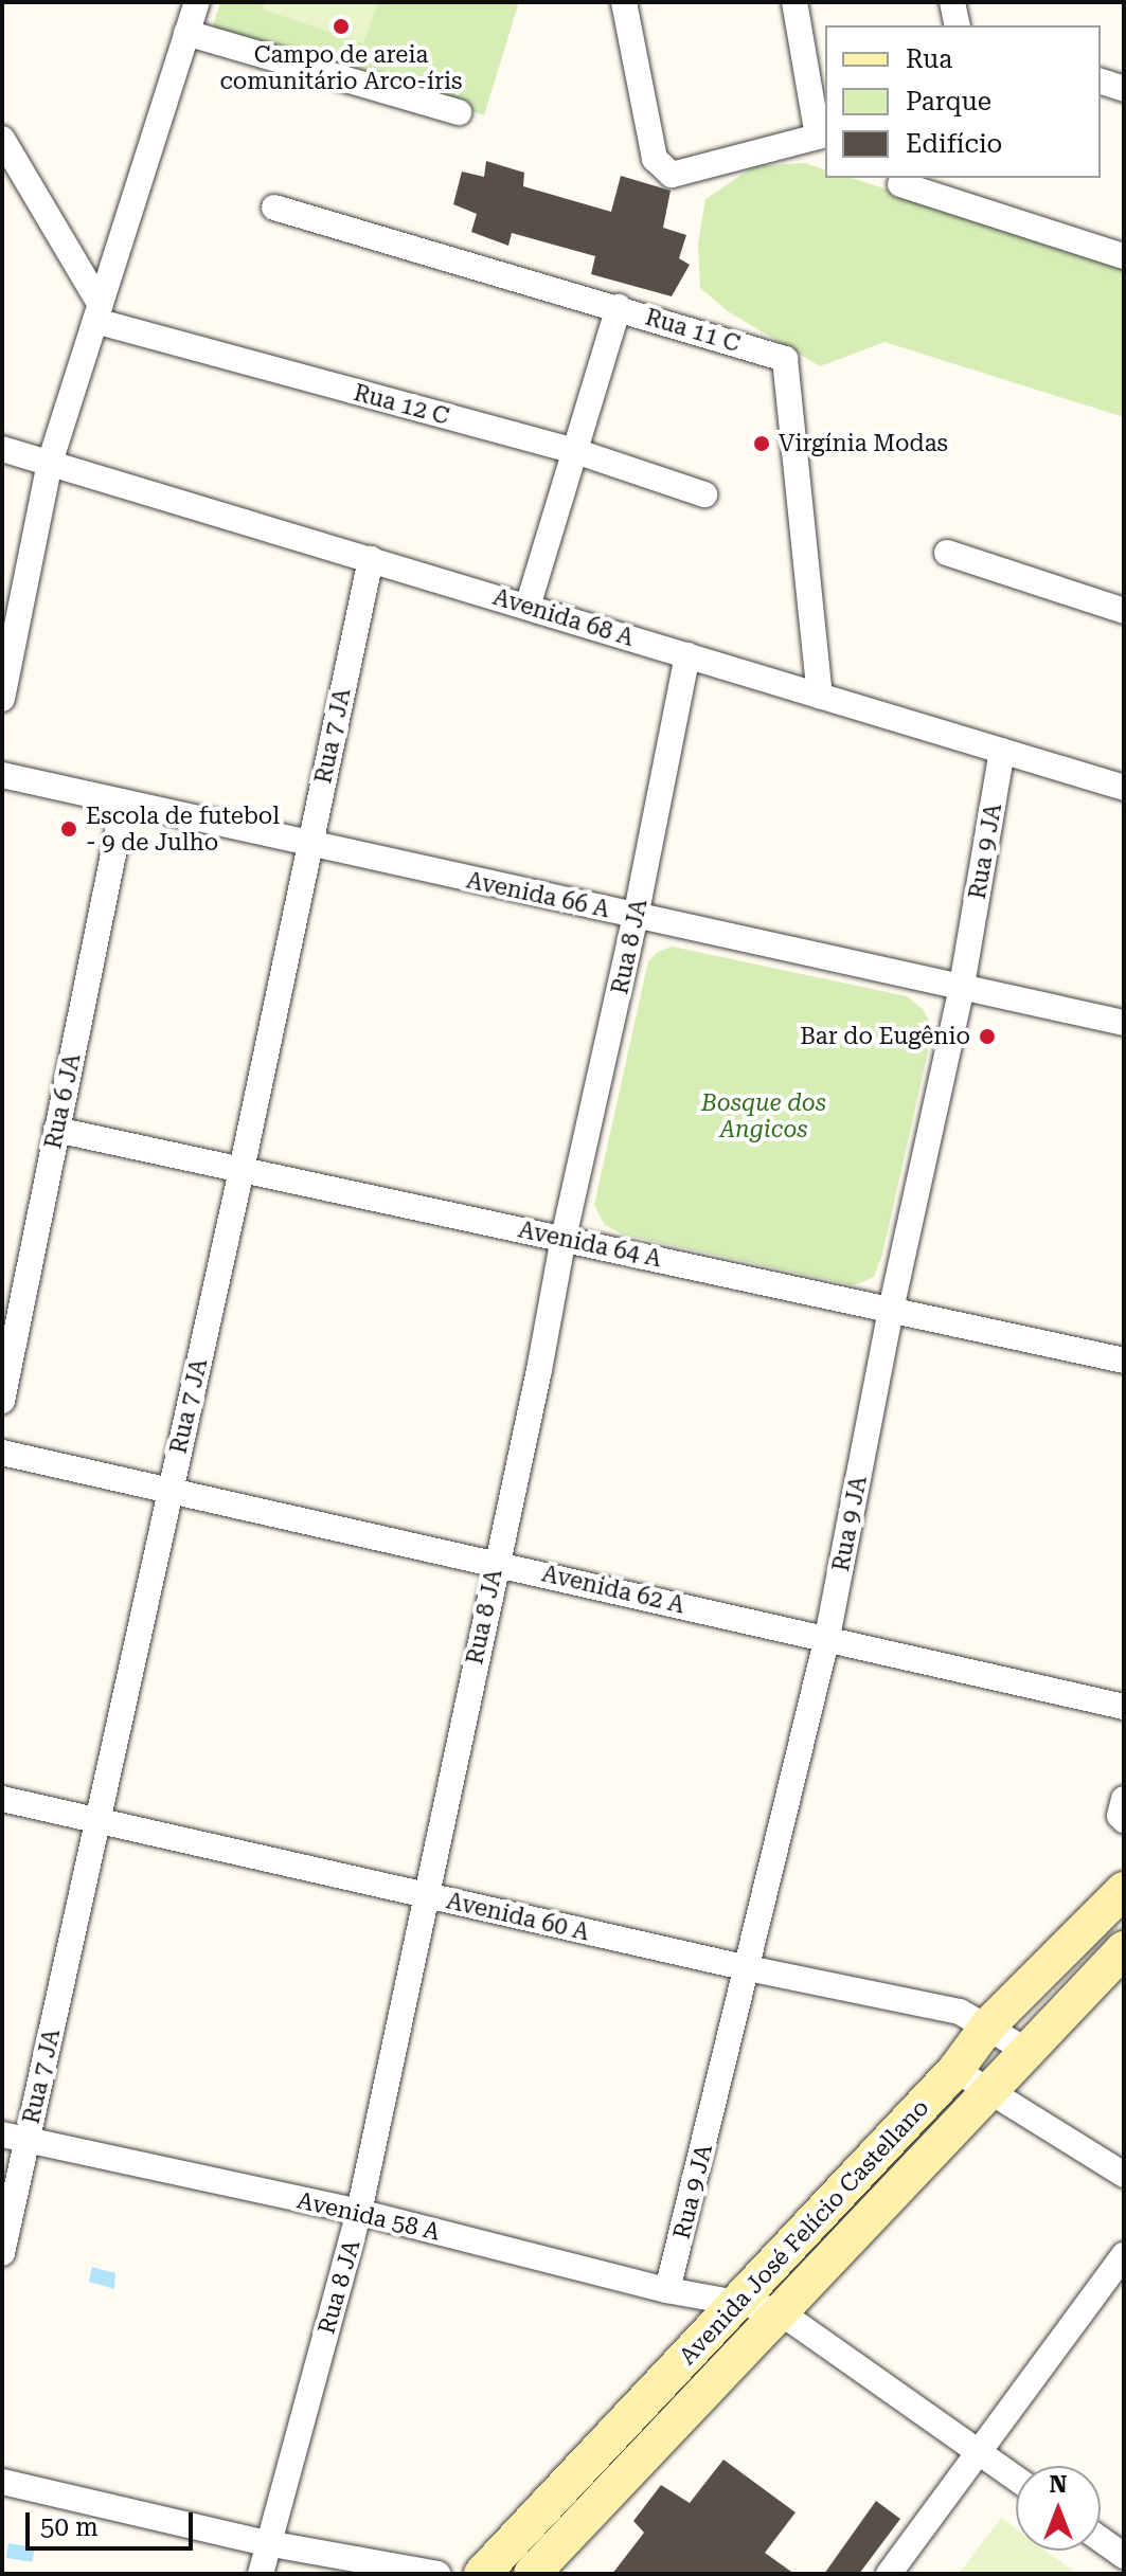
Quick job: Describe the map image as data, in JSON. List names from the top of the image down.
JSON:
{
  "streets": {
    "main road": ["Avenida José Felício Castellano"],
    "street": [
      "Rua 11 C",
      "Rua 12 C",
      "Avenida 68 A",
      "Rua 7 JA",
      "Rua 9 JA",
      "Avenida 66 A",
      "Rua 8 JA",
      "Rua 6 JA",
      "Avenida 64 A",
      "Avenida 62 A",
      "Avenida 60 A",
      "Avenida 58 A"
    ]
  },
  "crossings": [
    ["Rua 11 C", "Avenida 68 A"],
    ["Avenida 68 A", "Rua 7 JA"],
    ["Avenida 68 A", "Rua 9 JA"],
    ["Avenida 68 A", "Rua 8 JA"],
    ["Rua 7 JA", "Avenida 66 A"],
    ["Rua 7 JA", "Avenida 64 A"],
    ["Rua 7 JA", "Avenida 62 A"],
    ["Rua 7 JA", "Avenida 60 A"],
    ["Rua 7 JA", "Avenida 58 A"],
    ["Rua 9 JA", "Avenida 66 A"],
    ["Rua 9 JA", "Avenida 64 A"],
    ["Rua 9 JA", "Avenida 62 A"],
    ["Rua 9 JA", "Avenida 60 A"],
    ["Rua 9 JA", "Avenida 58 A"],
    ["Avenida 66 A", "Rua 8 JA"],
    ["Avenida 66 A", "Rua 6 JA"],
    ["Rua 8 JA", "Avenida 64 A"],
    ["Rua 8 JA", "Avenida 62 A"],
    ["Rua 8 JA", "Avenida 60 A"],
    ["Rua 8 JA", "Avenida 58 A"],
    ["Rua 6 JA", "Avenida 64 A"],
    ["Avenida 60 A", "Avenida José Felício Castellano"],
    ["Avenida 58 A", "Avenida José Felício Castellano"]
  ],
  "parks": ["Bosque dos Angicos"],
  "places": [
    "Campo de areia comunitário Arco-íris",
    "Virgínia Modas",
    "Escola de futebol - 9 de Julho",
    "Bar do Eugênio"
  ],
  "legend": ["Rua", "Parque", "Edifício"],
  "scale_bar": "50 m",
  "north": "top"
}
